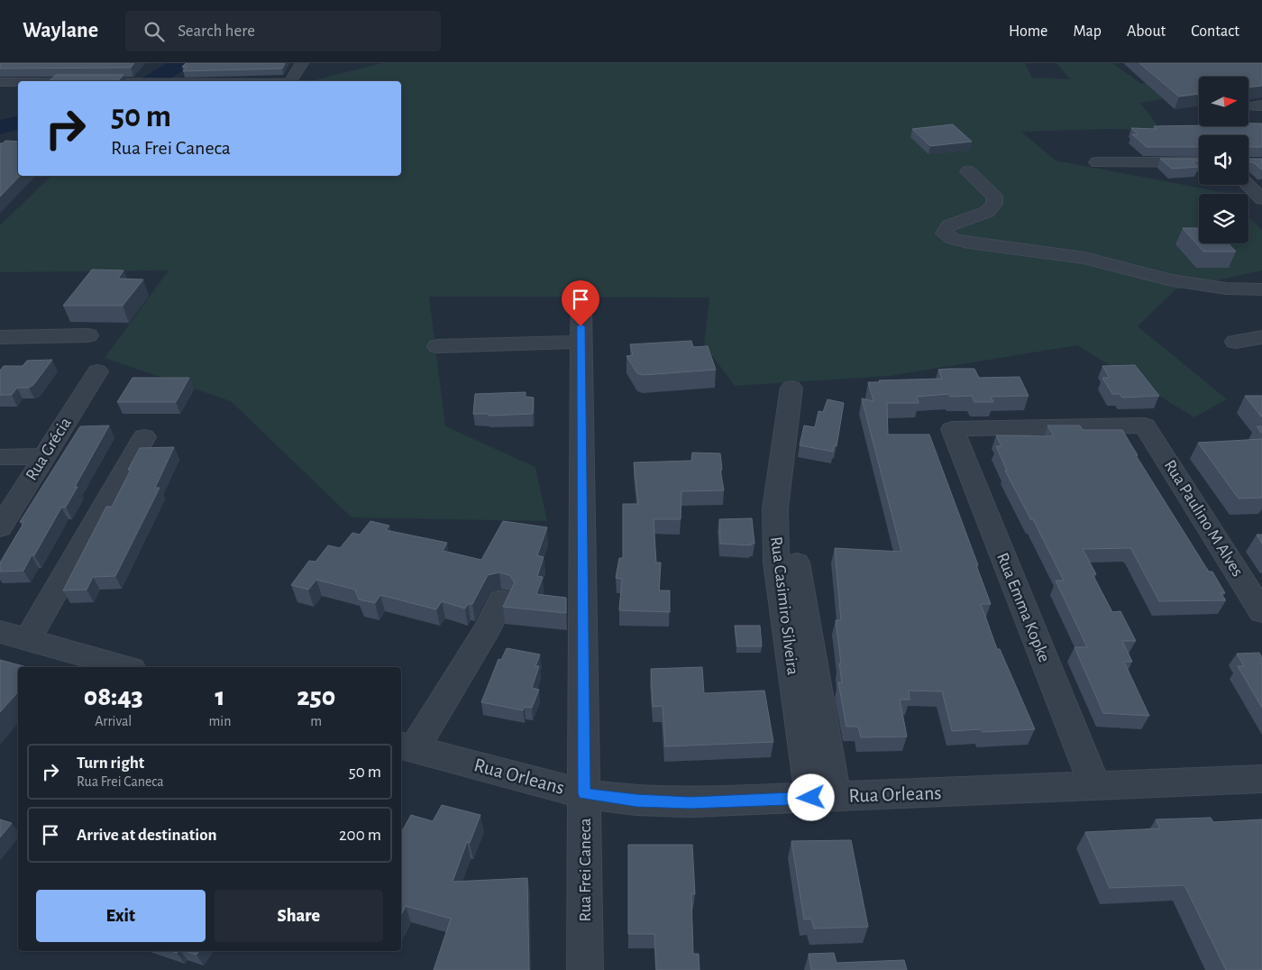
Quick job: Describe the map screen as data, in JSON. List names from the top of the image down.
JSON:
{
  "streets": {
    "street": [
      "Rua Grécia",
      "Rua Paulino M Alves",
      "Rua Casimiro Silveira",
      "Rua Emma Kopke",
      "Rua Orleans",
      "Rua Frei Caneca"
    ]
  },
  "crossings": [
    ["Rua Paulino M Alves", "Rua Emma Kopke"],
    ["Rua Casimiro Silveira", "Rua Orleans"],
    ["Rua Emma Kopke", "Rua Orleans"],
    ["Rua Orleans", "Rua Frei Caneca"]
  ],
  "north": "right",
  "page": {
    "header": "Waylane",
    "search": "Search here",
    "nav": [
      "Home",
      "Map",
      "About",
      "Contact"
    ],
    "turn": ["50 m", "Rua Frei Caneca"],
    "eta": [
      "08:43",
      "Arrival",
      "1",
      "min",
      "250",
      "m"
    ],
    "list": [
      {
        "name": "Turn right",
        "note": "Rua Frei Caneca",
        "value": "50 m"
      },
      {
        "name": "Arrive at destination",
        "value": "200 m"
      }
    ],
    "buttons": ["Exit", "Share"]
  }
}
